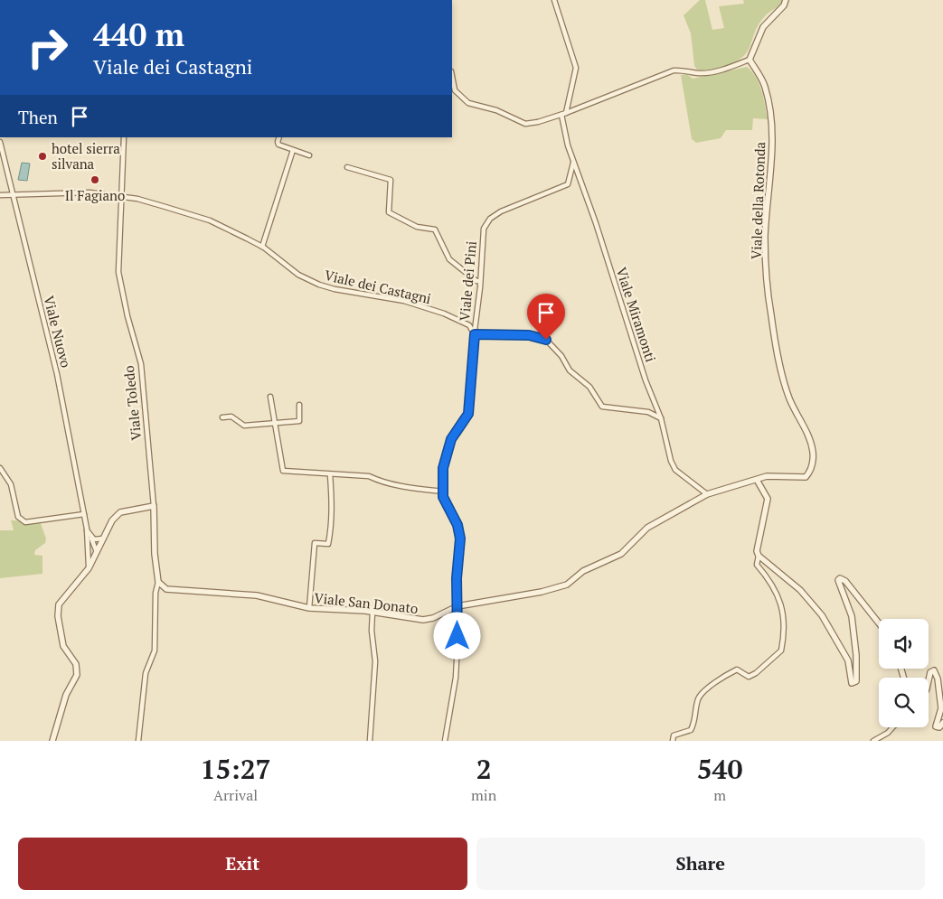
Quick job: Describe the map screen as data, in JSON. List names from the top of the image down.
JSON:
{
  "streets": {
    "street": [
      "Viale della Rotonda",
      "Viale dei Pini",
      "Viale dei Castagni",
      "Viale Miramonti",
      "Viale Nuovo",
      "Viale Toledo",
      "Viale San Donato"
    ]
  },
  "crossings": [
    ["Viale della Rotonda", "Viale San Donato"],
    ["Viale dei Pini", "Viale dei Castagni"],
    ["Viale dei Pini", "Viale Miramonti"],
    ["Viale dei Pini", "Viale San Donato"],
    ["Viale dei Castagni", "Viale Nuovo"],
    ["Viale dei Castagni", "Viale Toledo"],
    ["Viale Miramonti", "Viale San Donato"],
    ["Viale Toledo", "Viale San Donato"]
  ],
  "places": ["hotel sierra silvana", "Il Fagiano"],
  "page": {
    "turn": ["440 m", "Viale dei Castagni"],
    "then": "Then",
    "eta": [
      "15:27",
      "Arrival",
      "2",
      "min",
      "540",
      "m"
    ],
    "buttons": ["Exit", "Share"]
  }
}
